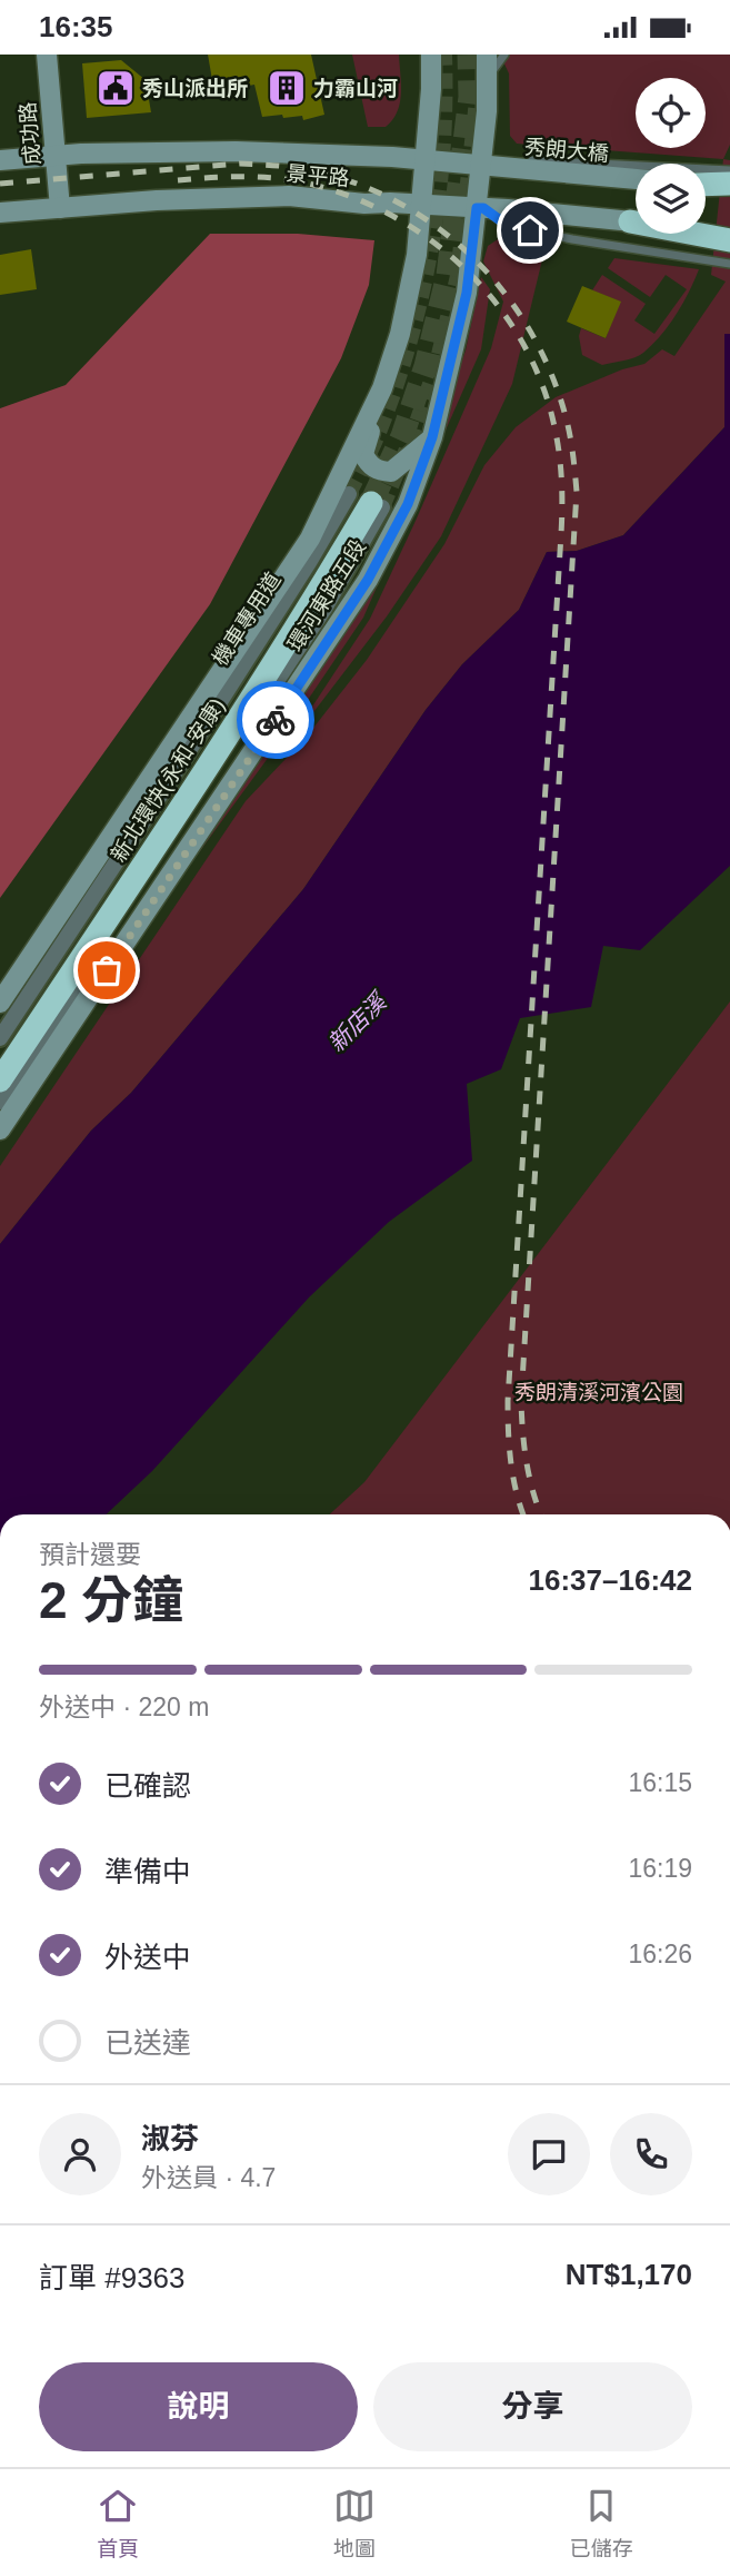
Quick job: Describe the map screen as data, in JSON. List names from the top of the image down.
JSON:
{
  "streets": {
    "highway": ["新北環快(永和-安康)"],
    "main road": [
      "成功路",
      "秀朗大橋",
      "景平路",
      "環河東路五段"
    ],
    "street": ["機車專用道"]
  },
  "crossings": [
    ["成功路", "景平路"],
    ["秀朗大橋", "景平路"],
    ["秀朗大橋", "環河東路五段"],
    ["景平路", "環河東路五段"],
    ["機車專用道", "新北環快(永和-安康)"]
  ],
  "water": ["新店溪"],
  "parks": ["秀朗清溪河濱公園"],
  "places": {
    "public building": ["秀山派出所"],
    "building": ["力霸山河"]
  },
  "page": {
    "status": "16:35",
    "heading": ["2 分鐘", "預計還要", "16:37–16:42"],
    "panel": [
      "淑芬",
      "外送員 · 4.7",
      "訂單 #9363",
      "NT$1,170"
    ],
    "bar": "外送中 · 220 m",
    "list": [
      ["已確認", "16:15"],
      ["準備中", "16:19"],
      ["外送中", "16:26"],
      "已送達"
    ],
    "buttons": ["說明", "分享"],
    "tabs": ["首頁", "地圖", "已儲存"]
  }
}
